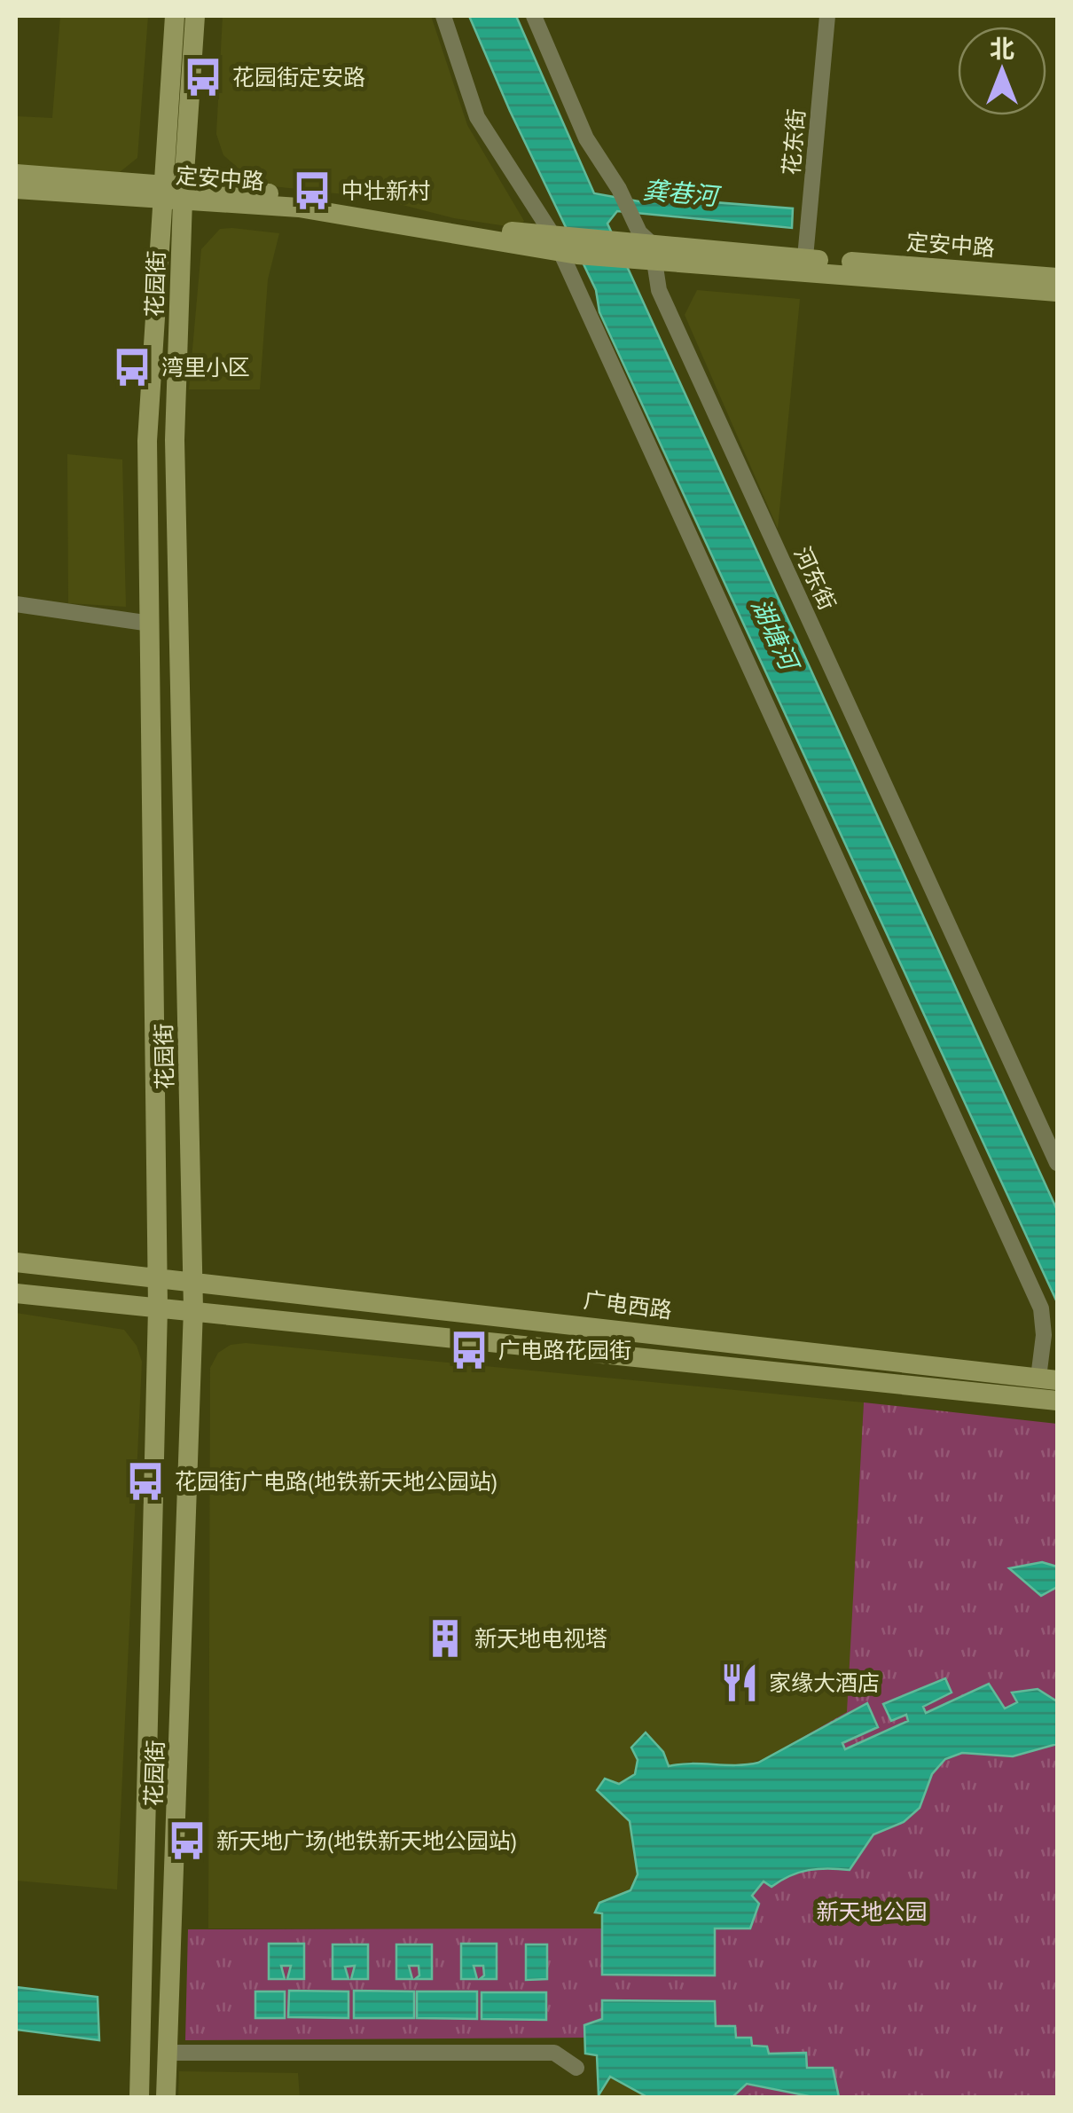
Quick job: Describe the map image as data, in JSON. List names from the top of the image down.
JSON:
{
  "streets": {
    "main road": ["定安中路", "花园街", "广电西路"],
    "street": ["花东街", "河东街"]
  },
  "crossings": [
    ["花东街", "定安中路"],
    ["定安中路", "花园街"],
    ["定安中路", "河东街"],
    ["花园街", "广电西路"]
  ],
  "water": ["龚巷河", "湖塘河"],
  "parks": ["新天地公园"],
  "places": {
    "bus stop": [
      "花园街定安路",
      "中壮新村",
      "湾里小区",
      "广电路花园街",
      "花园街广电路(地铁新天地公园站)",
      "新天地广场(地铁新天地公园站)"
    ],
    "building": ["新天地电视塔"],
    "restaurant": ["家缘大酒店"]
  },
  "north": "top"
}
